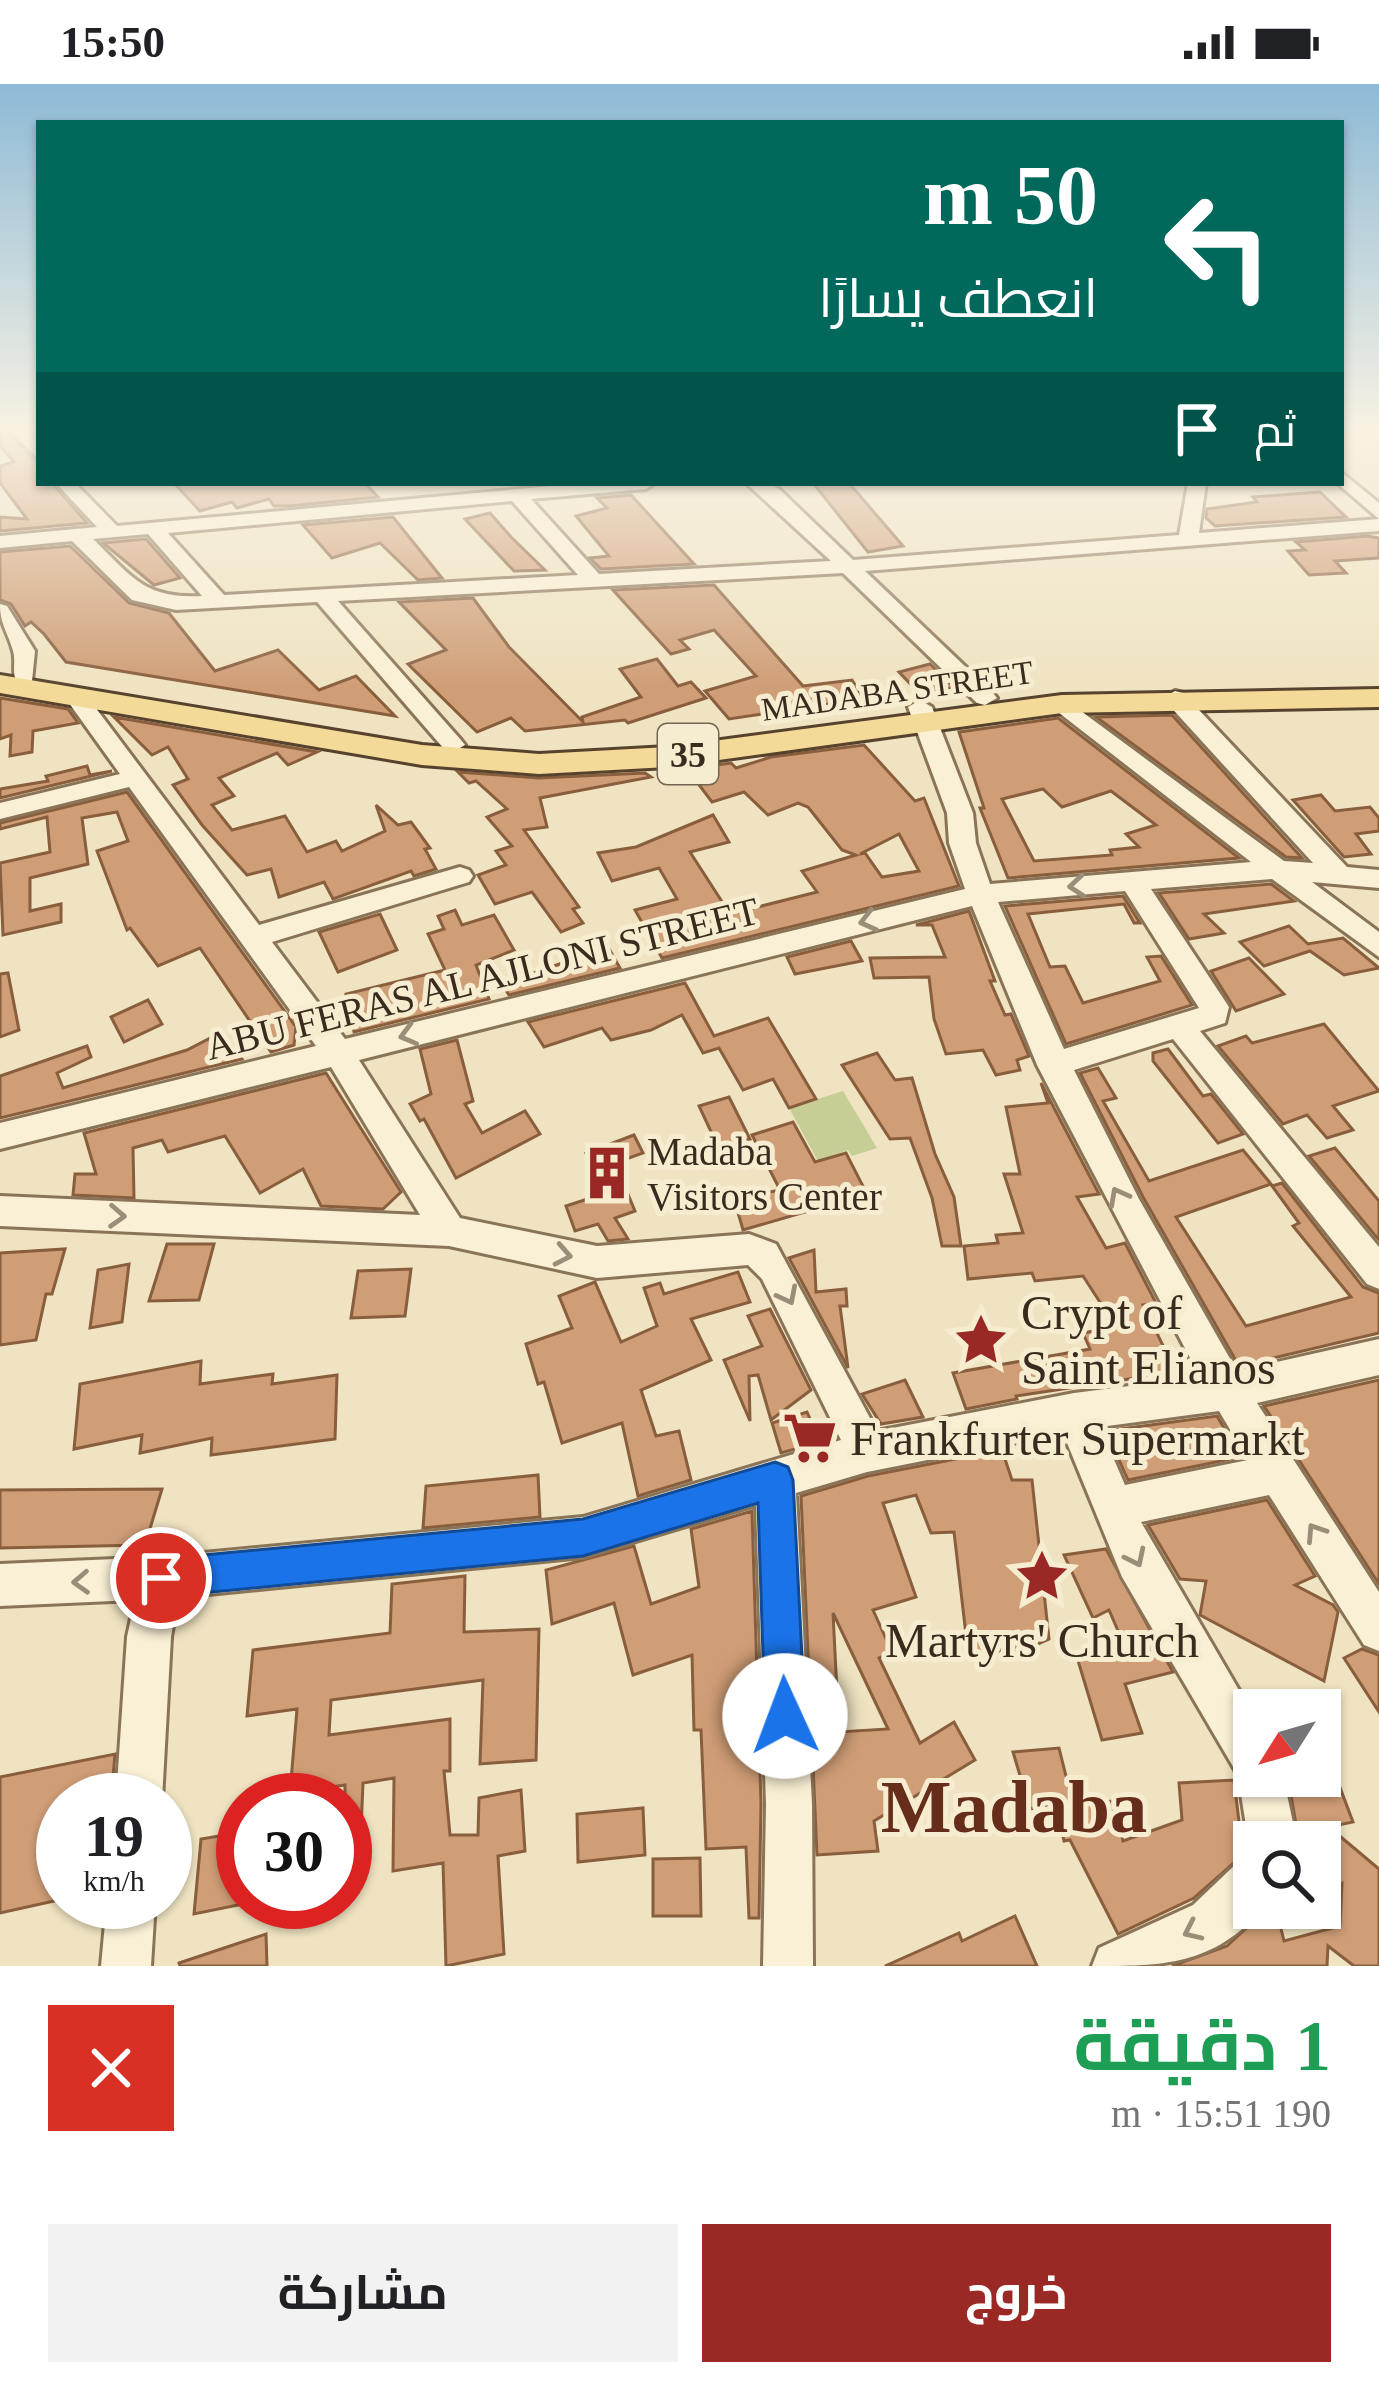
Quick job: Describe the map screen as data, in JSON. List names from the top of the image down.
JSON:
{
  "streets": {
    "main road": ["MADABA STREET", "35"],
    "street": ["ABU FERAS AL AJLONI STREET"]
  },
  "districts": ["Madaba"],
  "places": {
    "building": ["Madaba Visitors Center"],
    "place": ["Crypt of Saint Elianos", "Martyrs' Church"],
    "supermarket": ["Frankfurter Supermarkt"]
  },
  "north": "bottom left",
  "page": {
    "status": "15:50",
    "turn": ["50 m", "انعطف يسارًا"],
    "then": "ثم",
    "speed": "19 km/h",
    "limit": "30",
    "heading": ["1 دقيقة", "190 m · 15:51"],
    "buttons": ["خروج", "مشاركة"]
  }
}
